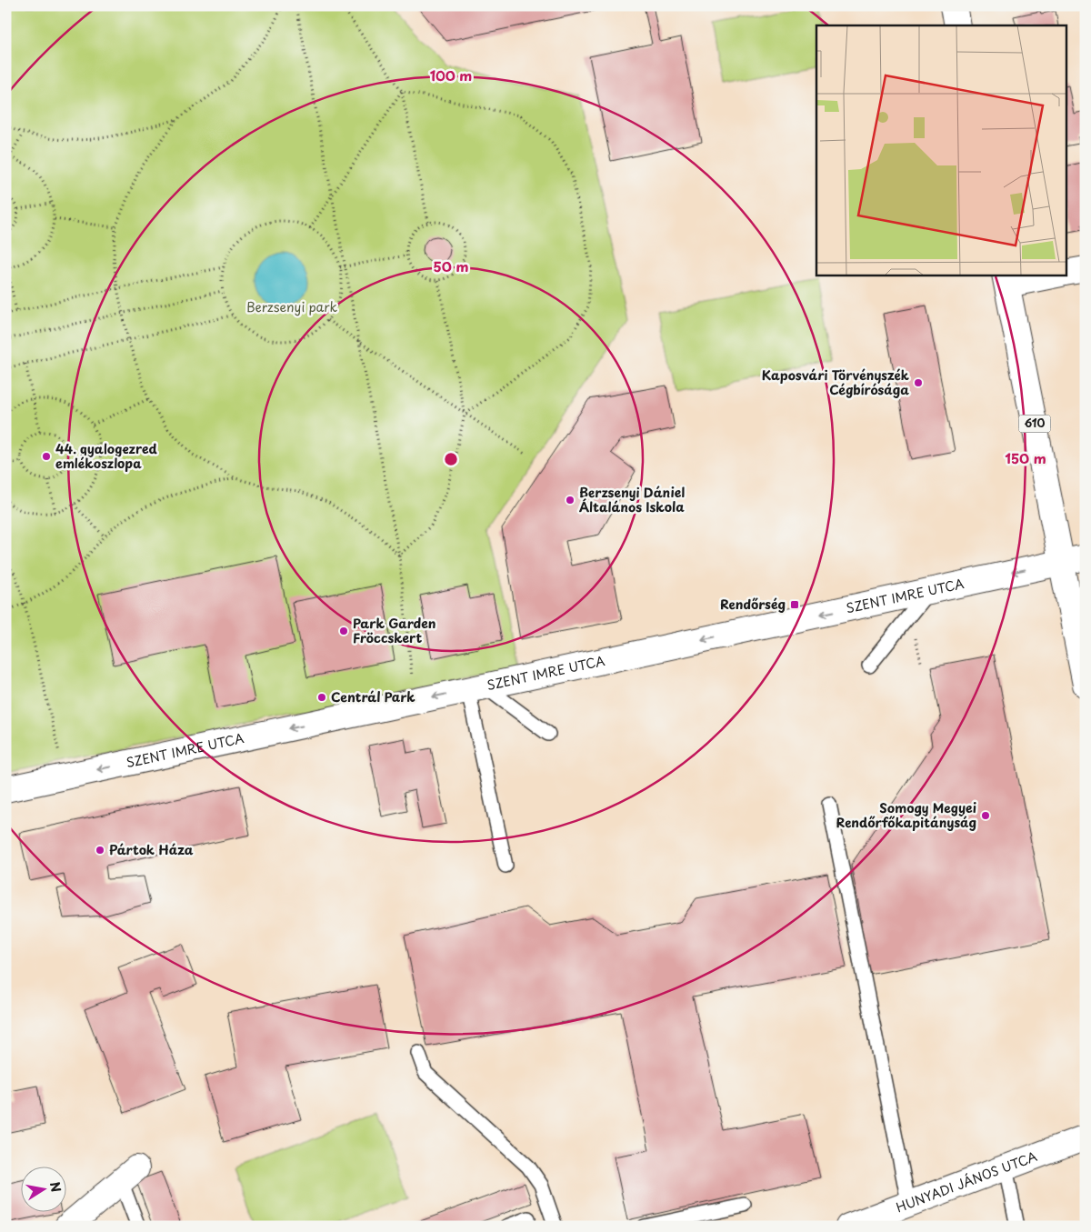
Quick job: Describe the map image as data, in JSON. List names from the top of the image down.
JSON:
{
  "streets": {
    "street": ["610", "SZENT IMRE UTCA", "HUNYADI JÁNOS UTCA"]
  },
  "crossings": [
    ["610", "SZENT IMRE UTCA"]
  ],
  "one_way": ["SZENT IMRE UTCA"],
  "parks": ["Berzsenyi park"],
  "places": {
    "other": [
      "Kaposvári Törvényszék Cégbírósága",
      "44. gyalogezred emlékoszlopa",
      "Berzsenyi Dániel Általános Iskola",
      "Park Garden Fröccskert",
      "Centrál Park",
      "Somogy Megyei Rendőrfőkapitányság",
      "Pártok Háza"
    ],
    "transit": ["Rendőrség"]
  },
  "north": "right",
  "rings": ["100 m", "50 m", "150 m"]
}
